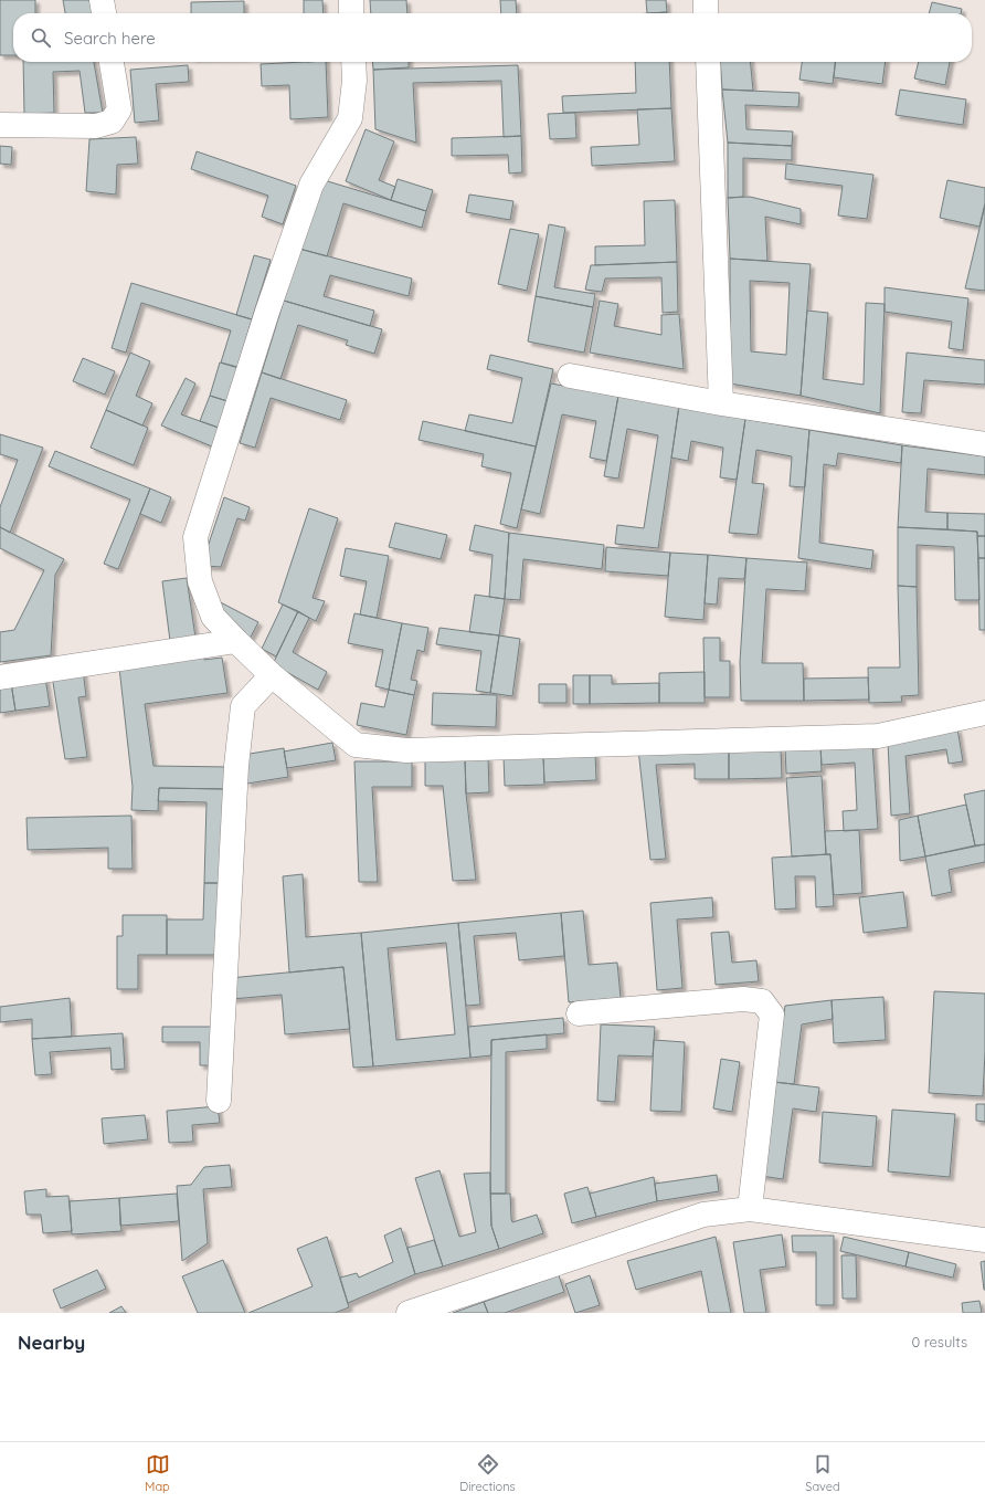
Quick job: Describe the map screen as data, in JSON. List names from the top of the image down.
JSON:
{
  "page": {
    "search": "Search here",
    "heading": ["Nearby", "0 results"],
    "nav": ["Map", "Directions", "Saved"]
  }
}
